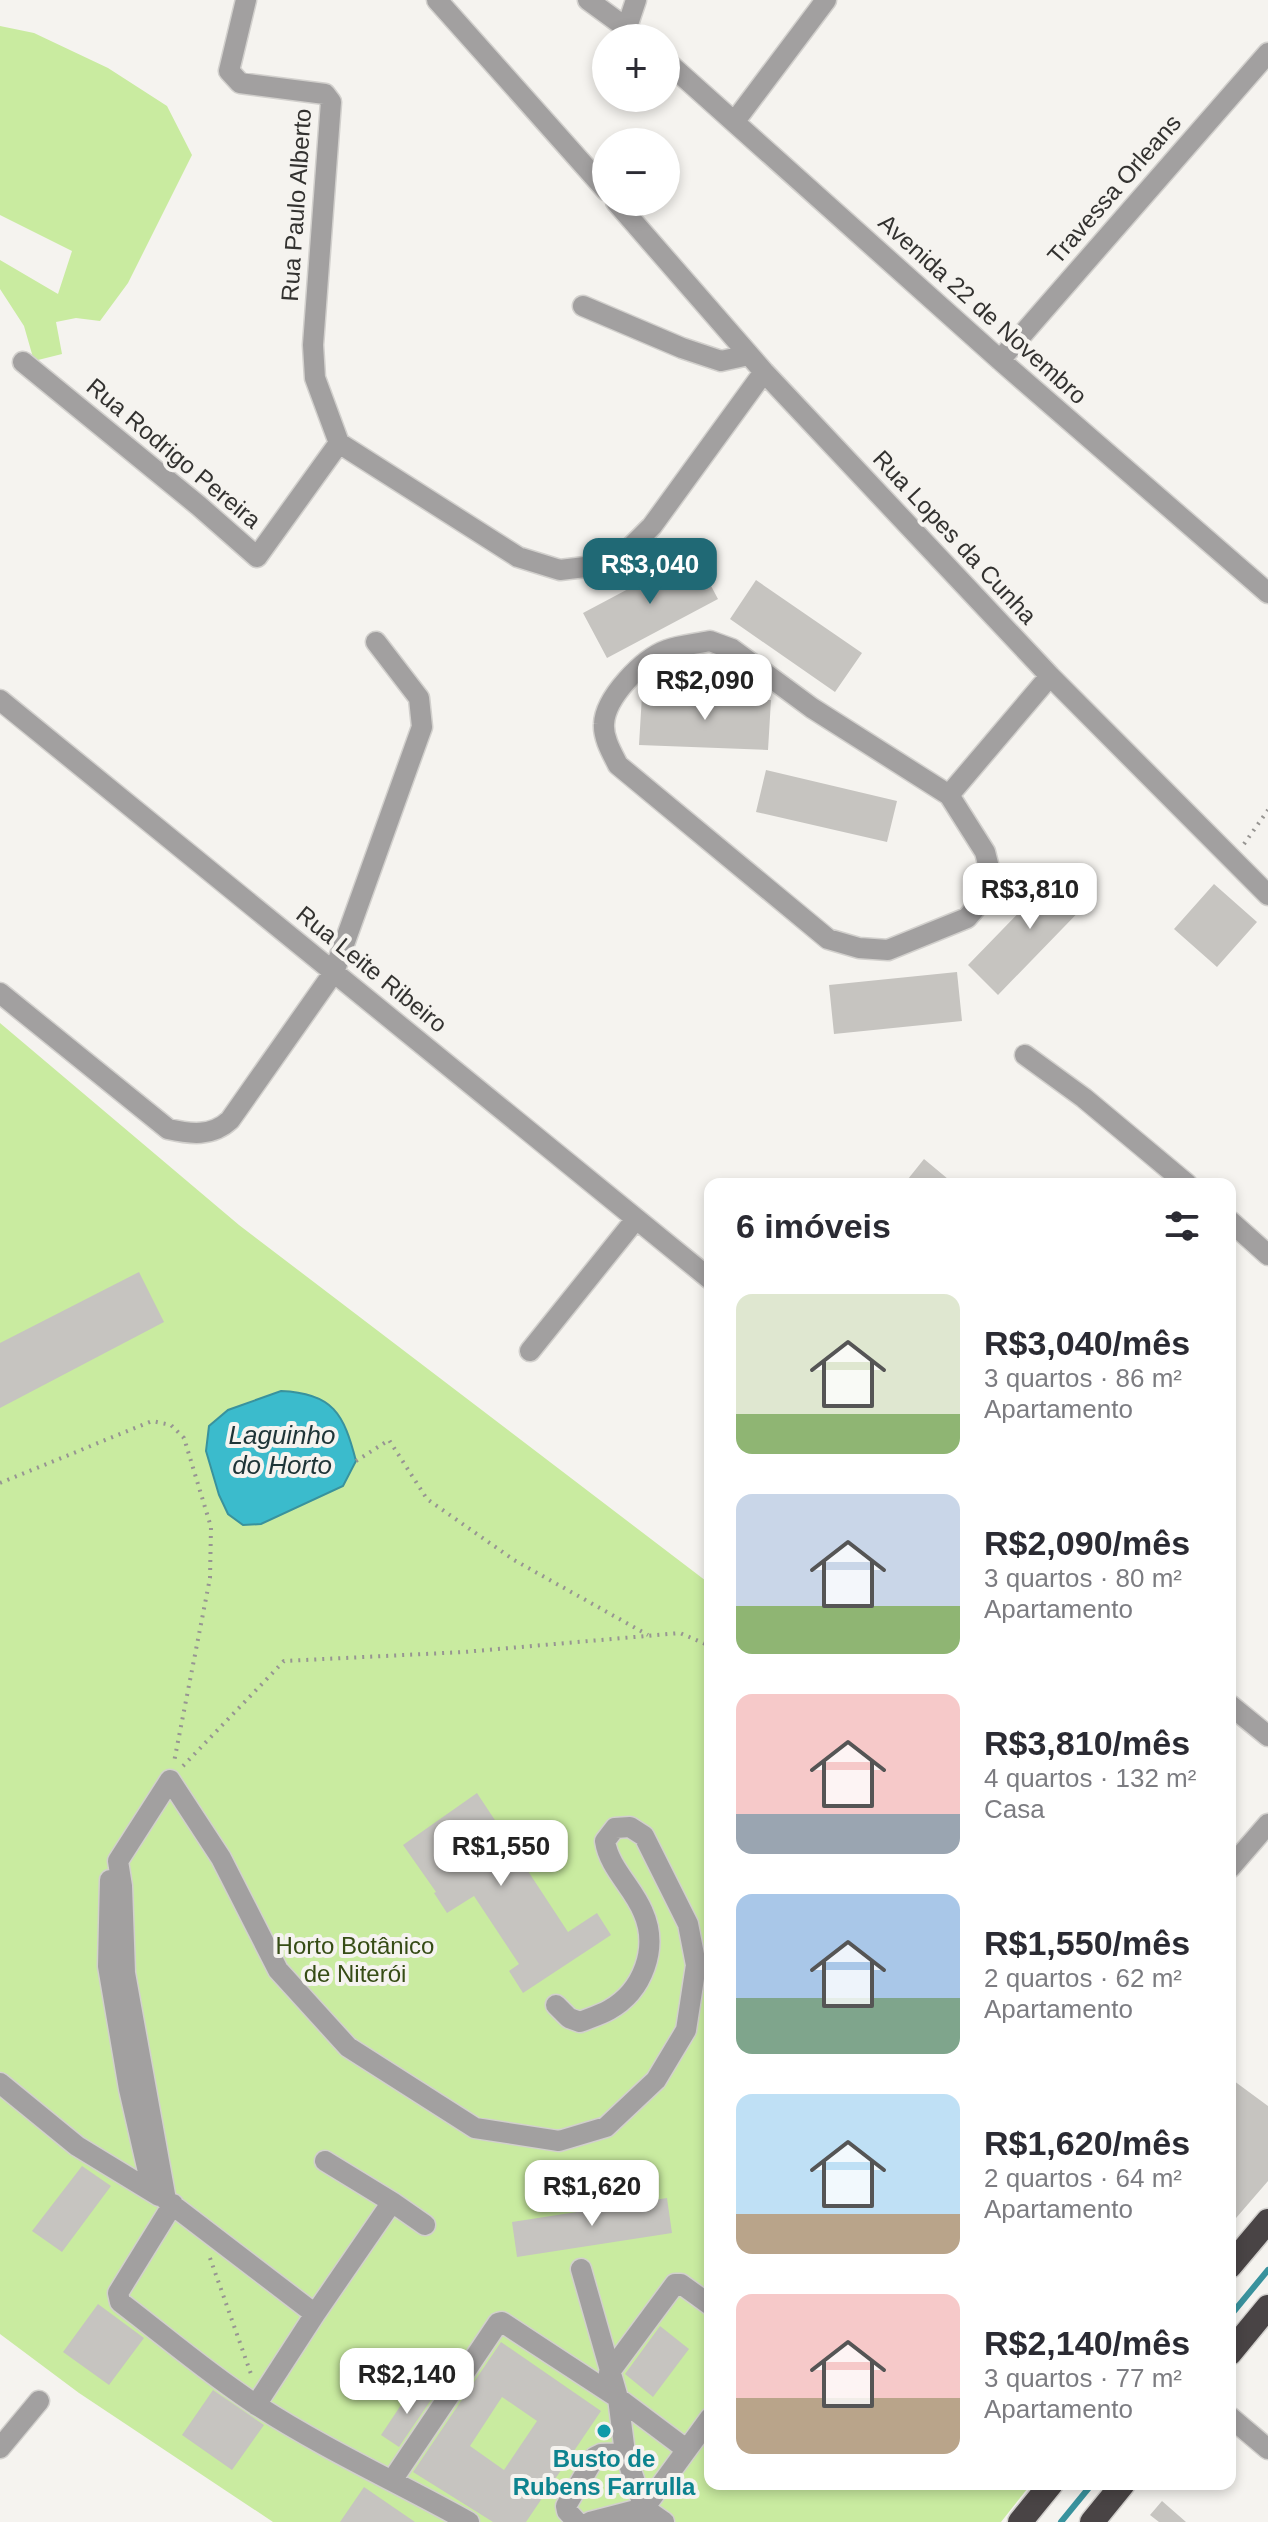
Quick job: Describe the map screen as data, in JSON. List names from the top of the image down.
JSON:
{
  "streets": {
    "street": [
      "Travessa Orleans",
      "Rua Paulo Alberto",
      "Avenida 22 de Novembro",
      "Rua Rodrigo Pereira",
      "Rua Lopes da Cunha",
      "Rua Leite Ribeiro"
    ]
  },
  "crossings": [
    ["Travessa Orleans", "Avenida 22 de Novembro"],
    ["Rua Paulo Alberto", "Rua Rodrigo Pereira"]
  ],
  "water": ["Laguinho do Horto"],
  "parks": ["Horto Botânico de Niterói"],
  "places": ["Busto de Rubens Farrulla"],
  "page": {
    "map_buttons": ["+", "−"],
    "price": [
      "R$3,040",
      "R$2,090",
      "R$3,810",
      "R$1,550",
      "R$1,620",
      "R$2,140"
    ],
    "heading": "6 imóveis",
    "list": [
      {
        "name": "R$3,040/mês",
        "note": "3 quartos · 86 m² · Apartamento"
      },
      {
        "name": "R$2,090/mês",
        "note": "3 quartos · 80 m² · Apartamento"
      },
      {
        "name": "R$3,810/mês",
        "note": "4 quartos · 132 m² · Casa"
      },
      {
        "name": "R$1,550/mês",
        "note": "2 quartos · 62 m² · Apartamento"
      },
      {
        "name": "R$1,620/mês",
        "note": "2 quartos · 64 m² · Apartamento"
      },
      {
        "name": "R$2,140/mês",
        "note": "3 quartos · 77 m² · Apartamento"
      }
    ]
  }
}
